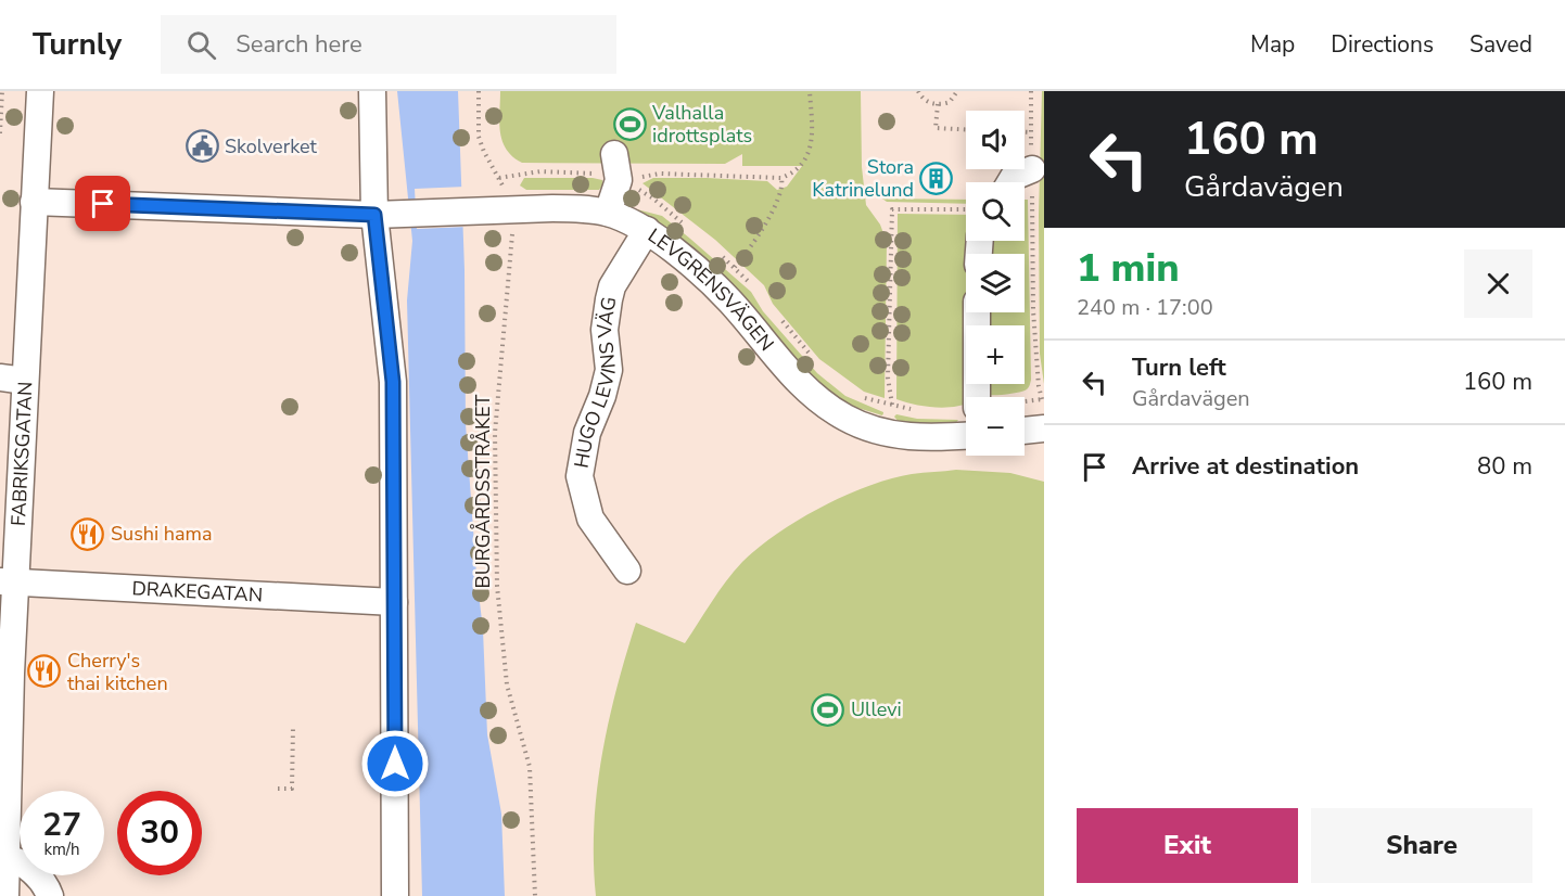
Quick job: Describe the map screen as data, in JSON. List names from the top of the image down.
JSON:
{
  "streets": {
    "street": [
      "LEVGRENSVÄGEN",
      "HUGO LEVINS VÄG",
      "FABRIKSGATAN",
      "DRAKEGATAN"
    ],
    "path": ["BURGÅRDSSTRÅKET"]
  },
  "crossings": [
    ["LEVGRENSVÄGEN", "HUGO LEVINS VÄG"],
    ["LEVGRENSVÄGEN", "FABRIKSGATAN"],
    ["LEVGRENSVÄGEN", "BURGÅRDSSTRÅKET"],
    ["FABRIKSGATAN", "DRAKEGATAN"]
  ],
  "places": {
    "sports": ["Valhalla idrottsplats", "Ullevi"],
    "public building": ["Skolverket"],
    "building": ["Stora Katrinelund"],
    "restaurant": ["Sushi hama", "Cherry's thai kitchen"]
  },
  "page": {
    "header": "Turnly",
    "search": "Search here",
    "nav": ["Map", "Directions", "Saved"],
    "turn": ["160 m", "Gårdavägen"],
    "map_buttons": ["+", "−"],
    "heading": ["1 min", "240 m · 17:00"],
    "list": [
      {
        "name": "Turn left",
        "note": "Gårdavägen",
        "value": "160 m"
      },
      {
        "name": "Arrive at destination",
        "value": "80 m"
      }
    ],
    "speed": "27 km/h",
    "limit": "30",
    "buttons": ["Exit", "Share"]
  }
}
